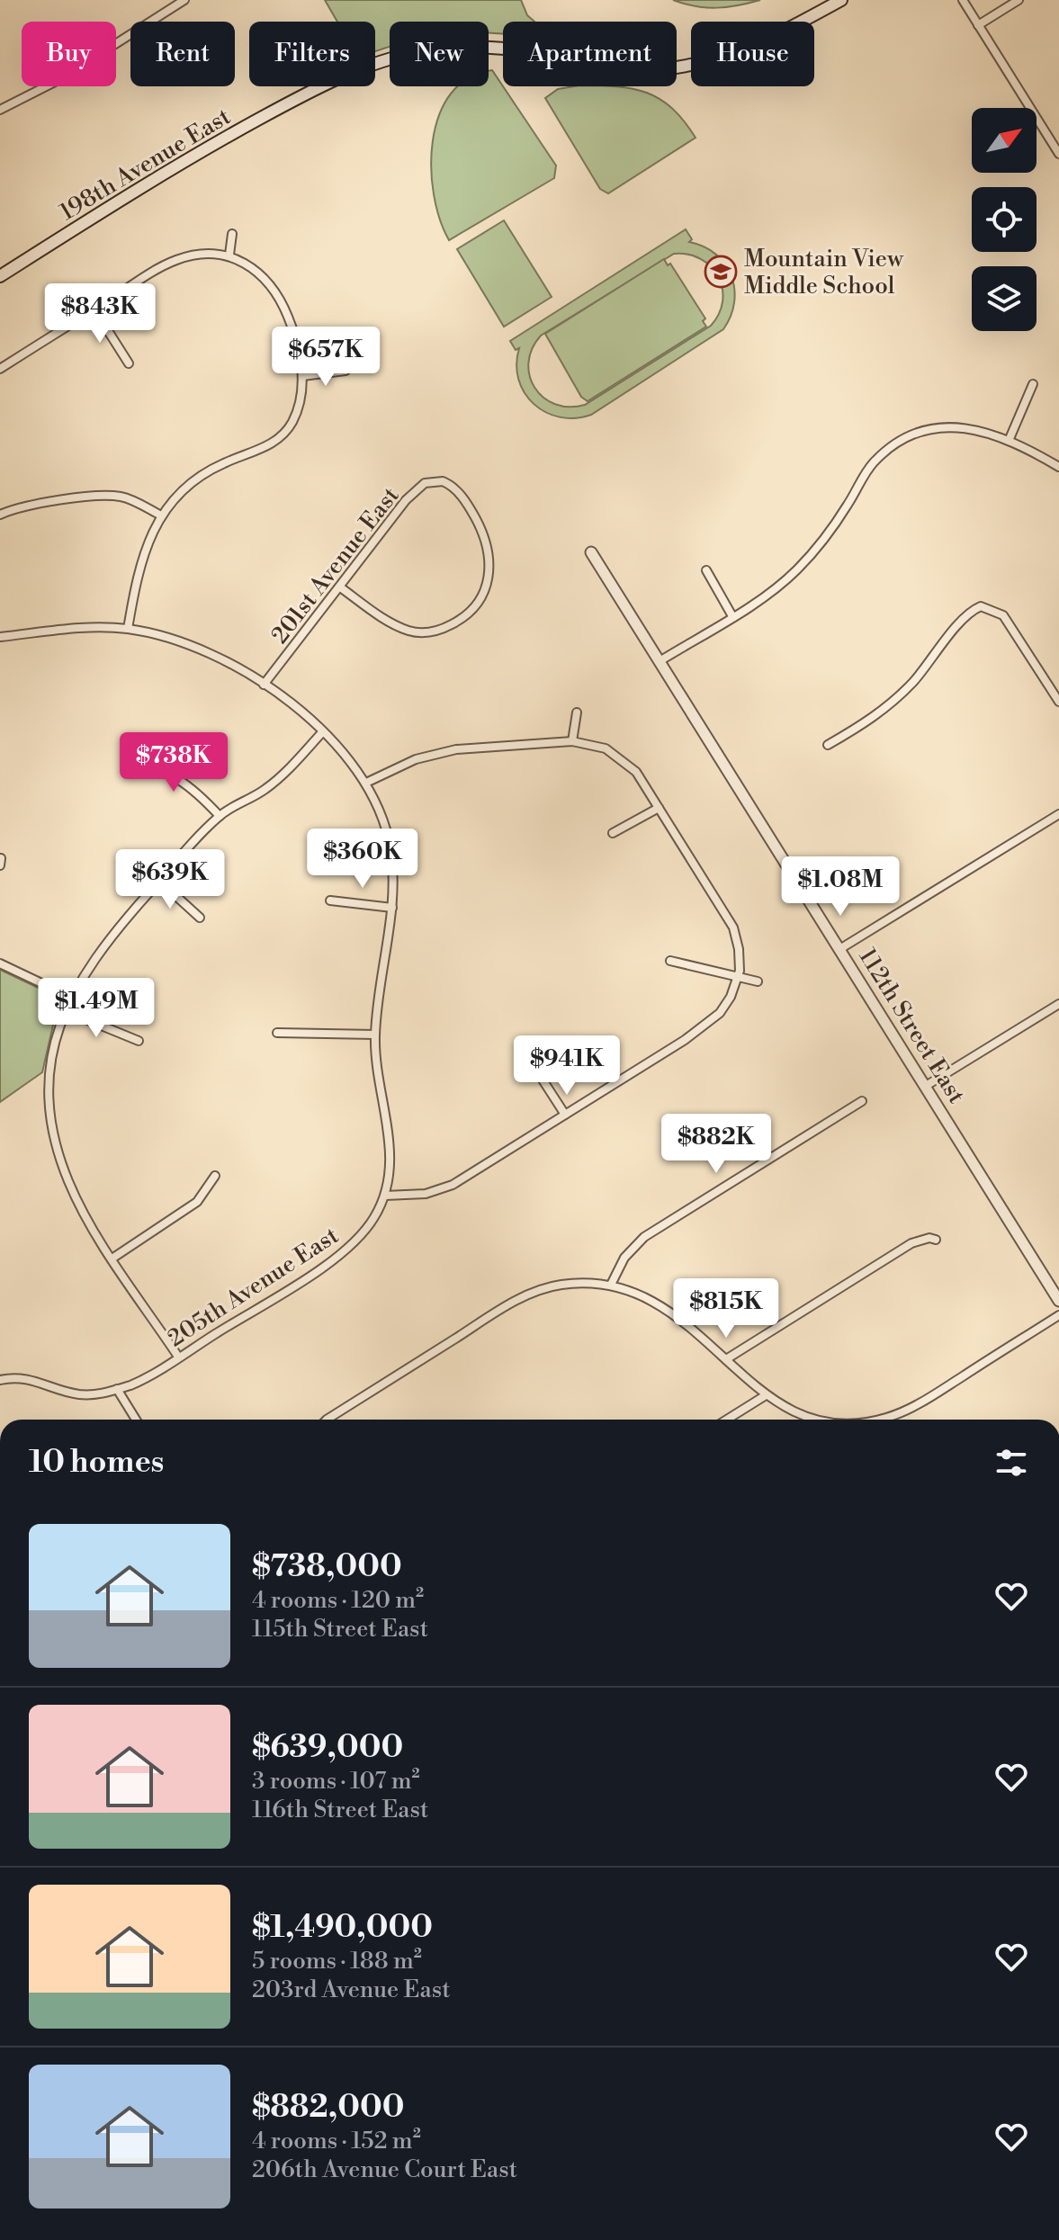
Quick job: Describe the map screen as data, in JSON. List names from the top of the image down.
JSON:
{
  "streets": {
    "main road": ["198th Avenue East"],
    "street": ["201st Avenue East", "112th Street East", "205th Avenue East"]
  },
  "places": {
    "school or university": ["Mountain View Middle School"]
  },
  "north": "top right",
  "page": {
    "chip": [
      "Buy",
      "Rent",
      "Filters",
      "New",
      "Apartment",
      "House"
    ],
    "price": [
      "$843K",
      "$657K",
      "$738K",
      "$360K",
      "$639K",
      "$1.08M",
      "$1.49M",
      "$941K",
      "$882K",
      "$815K"
    ],
    "heading": "10 homes",
    "list": [
      {
        "name": "$738,000",
        "note": "4 rooms · 120 m² · 115th Street East"
      },
      {
        "name": "$639,000",
        "note": "3 rooms · 107 m² · 116th Street East"
      },
      {
        "name": "$1,490,000",
        "note": "5 rooms · 188 m² · 203rd Avenue East"
      },
      {
        "name": "$882,000",
        "note": "4 rooms · 152 m² · 206th Avenue Court East"
      }
    ]
  }
}
